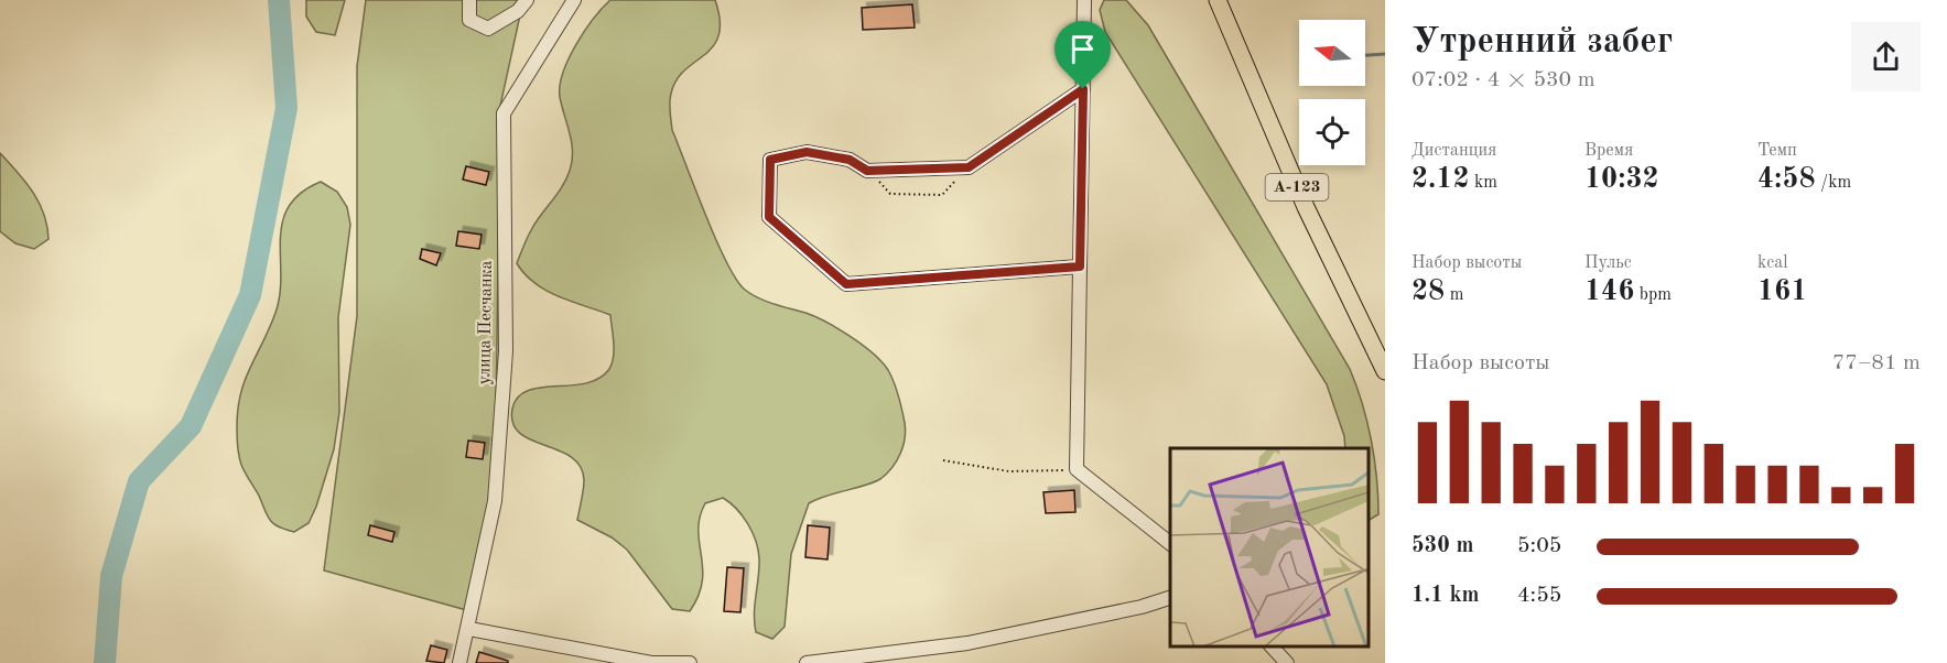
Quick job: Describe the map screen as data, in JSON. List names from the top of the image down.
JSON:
{
  "streets": {
    "main road": ["А-123"],
    "street": ["улица Песчанка"]
  },
  "north": "left",
  "page": {
    "heading": ["Утренний забег", "07:02 · 4 × 530 m"],
    "stats": [
      ["Дистанция", "2.12 km"],
      ["Время", "10:32"],
      ["Темп", "4:58 /km"],
      ["Набор высоты", "28 m"],
      ["Пульс", "146 bpm"],
      ["kcal", "161"]
    ],
    "chart": ["Набор высоты", "77–81 m"],
    "list": [
      {
        "name": "530 m",
        "note": "5:05"
      },
      {
        "name": "1.1 km",
        "note": "4:55"
      }
    ]
  }
}
